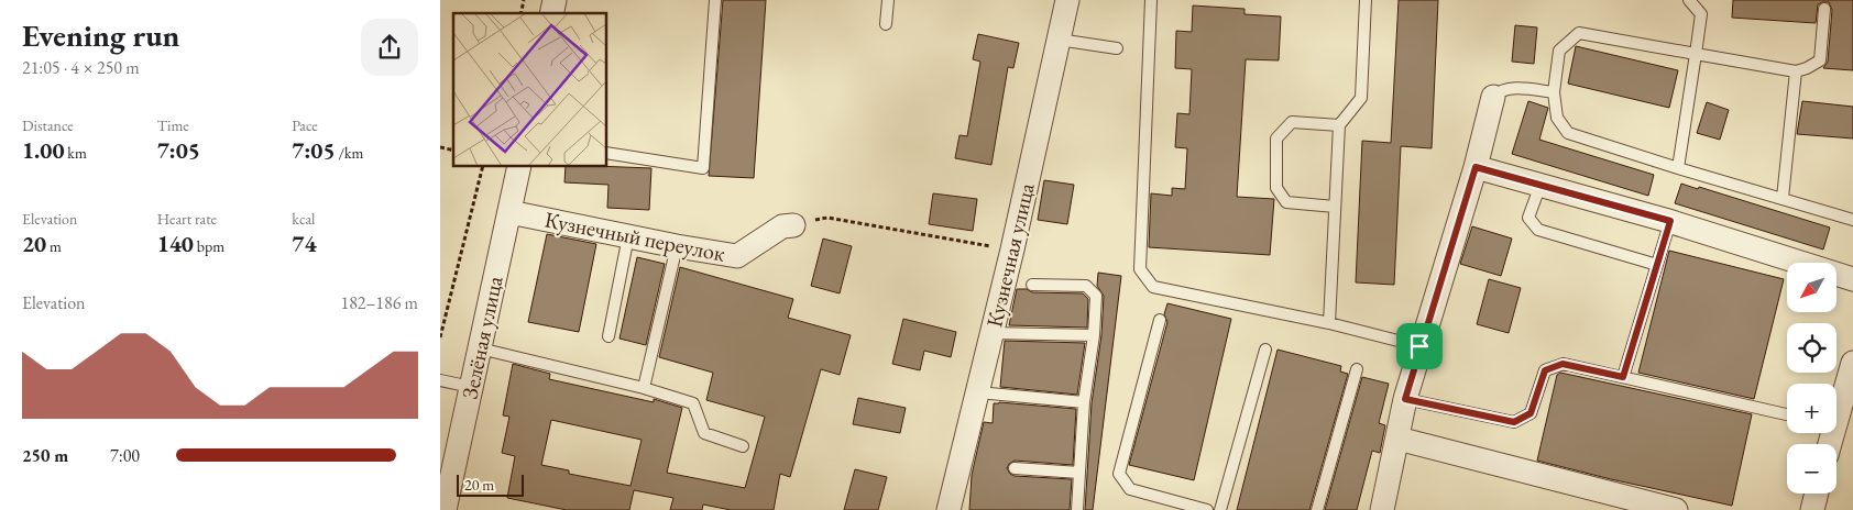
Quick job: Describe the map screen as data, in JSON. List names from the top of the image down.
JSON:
{
  "streets": {
    "street": ["Кузнечный переулок", "Кузнечная улица", "Зелёная улица"]
  },
  "crossings": [
    ["Кузнечный переулок", "Зелёная улица"]
  ],
  "scale_bar": "20 m",
  "north": "bottom left",
  "page": {
    "heading": ["Evening run", "21:05 · 4 × 250 m"],
    "stats": [
      ["Distance", "1.00 km"],
      ["Time", "7:05"],
      ["Pace", "7:05 /km"],
      ["Elevation", "20 m"],
      ["Heart rate", "140 bpm"],
      ["kcal", "74"]
    ],
    "map_buttons": ["+", "−"],
    "chart": ["Elevation", "182–186 m"],
    "list": [
      {
        "name": "250 m",
        "note": "7:00"
      }
    ],
    "scale": "20 m"
  }
}
